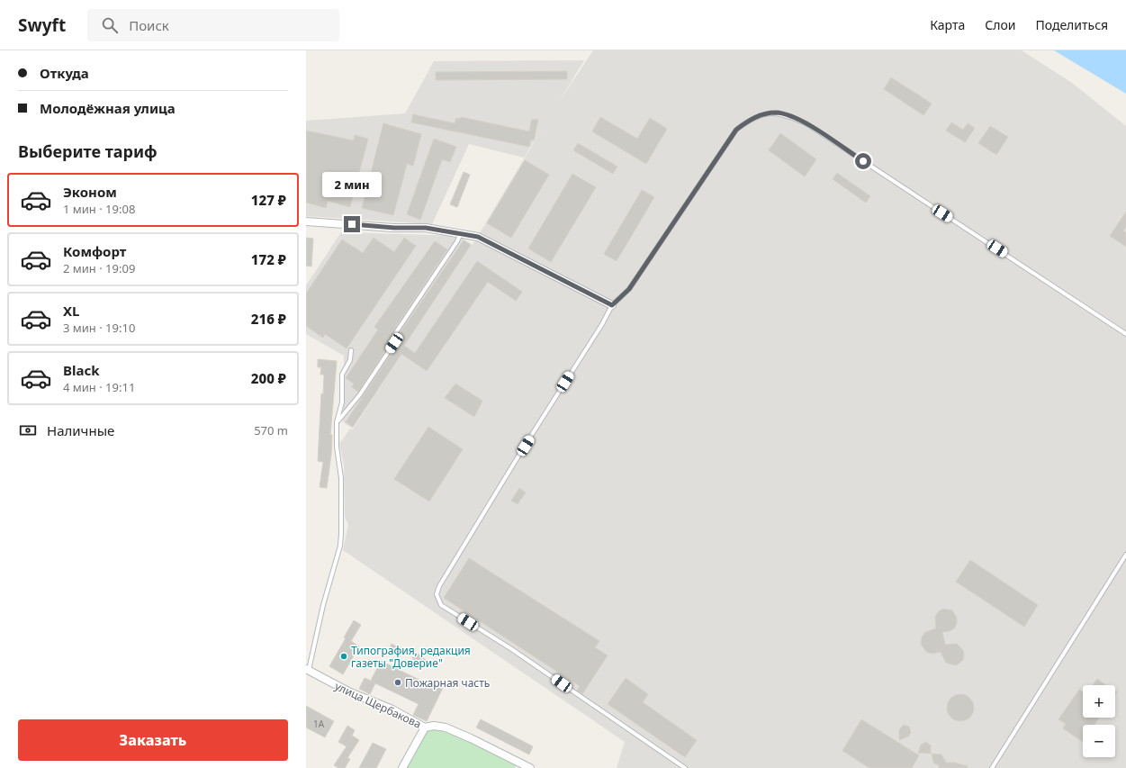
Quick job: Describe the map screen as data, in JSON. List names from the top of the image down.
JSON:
{
  "streets": {
    "street": ["улица Щербакова"]
  },
  "places": ["Типография, редакция газеты \"Доверие\"", "Пожарная часть"],
  "house_numbers": ["1А"],
  "page": {
    "header": "Swyft",
    "search": "Поиск",
    "nav": ["Карта", "Слои", "Поделиться"],
    "banner": ["Откуда", "Молодёжная улица"],
    "heading": "Выберите тариф",
    "bubble": "2 мин",
    "list": [
      {
        "name": "Эконом",
        "note": "1 мин · 19:08",
        "value": "127 ₽"
      },
      {
        "name": "Комфорт",
        "note": "2 мин · 19:09",
        "value": "172 ₽"
      },
      {
        "name": "XL",
        "note": "3 мин · 19:10",
        "value": "216 ₽"
      },
      {
        "name": "Black",
        "note": "4 мин · 19:11",
        "value": "200 ₽"
      }
    ],
    "pay": ["Наличные", "570 m"],
    "map_buttons": ["+", "−"],
    "buttons": "Заказать"
  }
}
